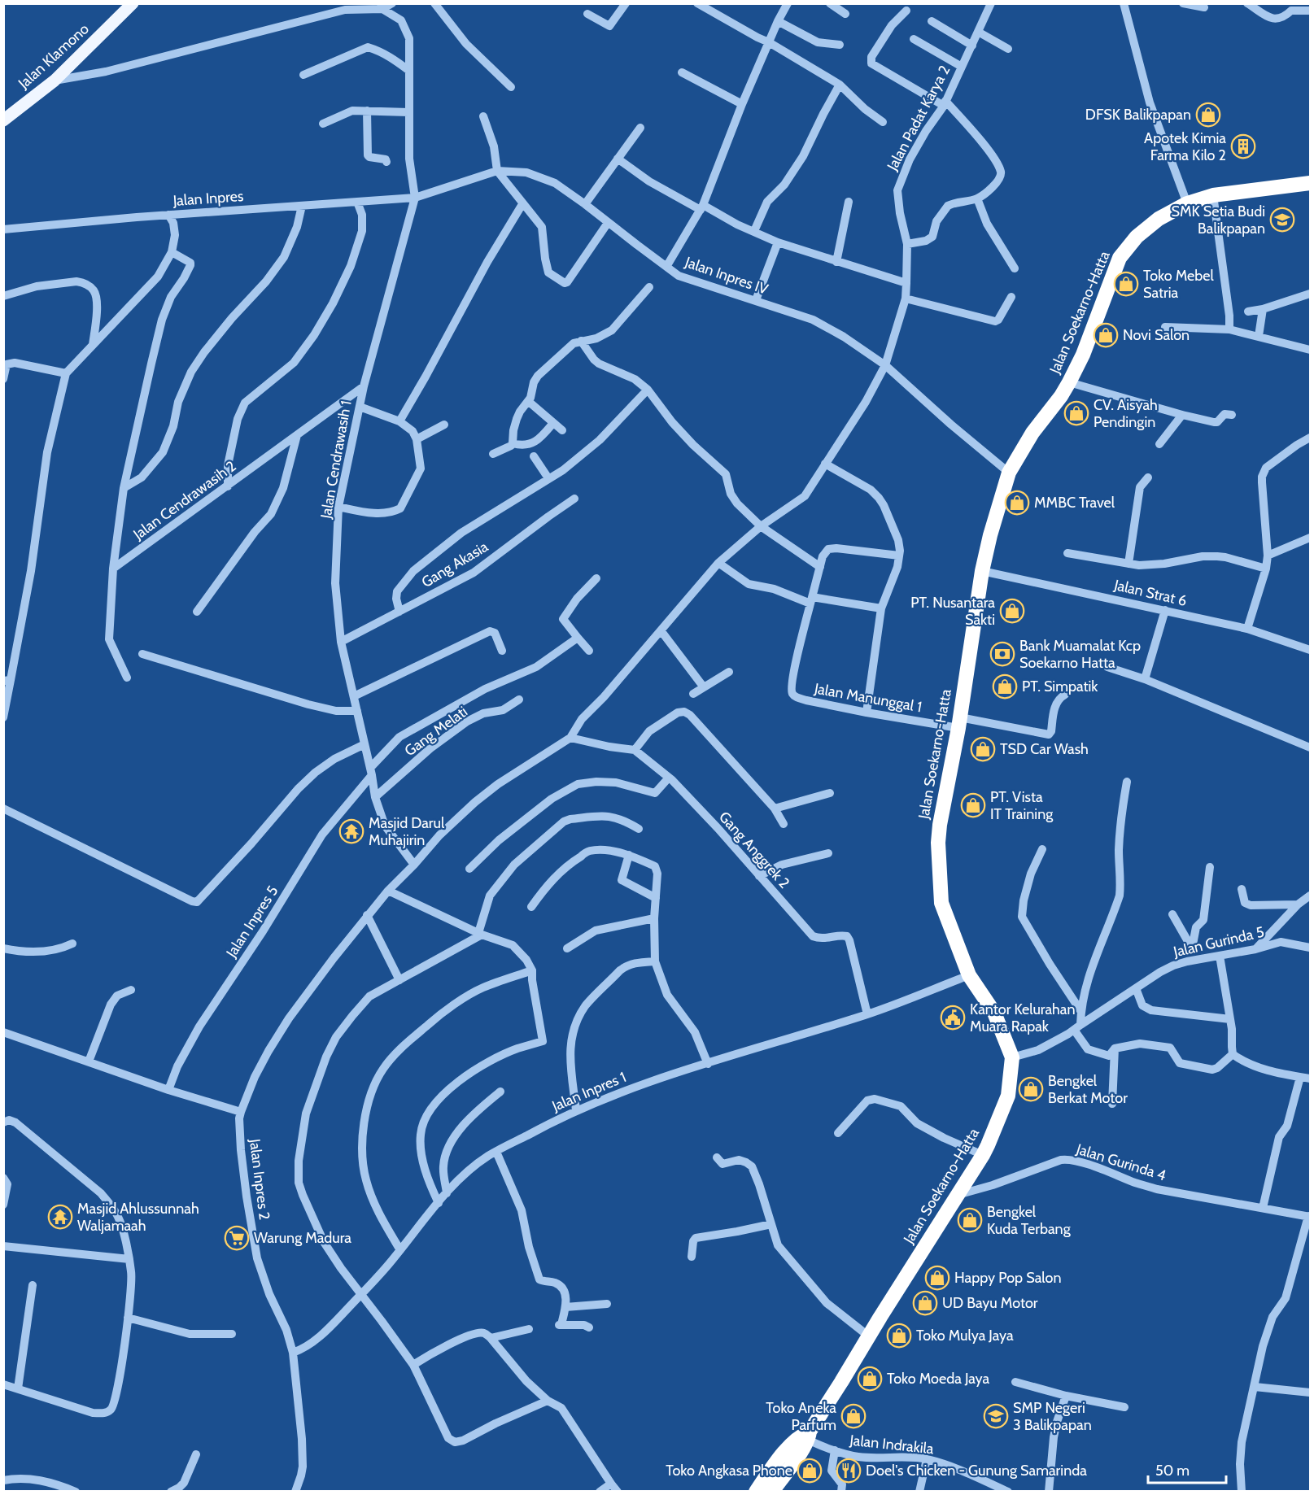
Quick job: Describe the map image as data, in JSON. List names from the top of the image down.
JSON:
{
  "streets": {
    "highway": ["Jalan Soekarno-Hatta"],
    "main road": ["Jalan Klamono"],
    "street": [
      "Jalan Padat Karya 2",
      "Jalan Inpres",
      "Jalan Inpres IV",
      "Jalan Cendrawasih 1",
      "Jalan Cendrawasih 2",
      "Gang Akasia",
      "Jalan Strat 6",
      "Jalan Manunggal 1",
      "Gang Melati",
      "Gang Anggrek 2",
      "Jalan Inpres 5",
      "Jalan Gurinda 5",
      "Jalan Inpres 1",
      "Jalan Gurinda 4",
      "Jalan Inpres 2",
      "Jalan Indrakila"
    ]
  },
  "crossings": [
    ["Jalan Padat Karya 2", "Jalan Inpres IV"],
    ["Jalan Inpres", "Jalan Inpres IV"],
    ["Jalan Inpres", "Jalan Cendrawasih 1"],
    ["Jalan Inpres IV", "Jalan Soekarno-Hatta"],
    ["Jalan Inpres IV", "Jalan Cendrawasih 1"],
    ["Jalan Soekarno-Hatta", "Jalan Strat 6"],
    ["Jalan Soekarno-Hatta", "Jalan Manunggal 1"],
    ["Jalan Soekarno-Hatta", "Jalan Gurinda 5"],
    ["Jalan Soekarno-Hatta", "Jalan Inpres 1"],
    ["Jalan Soekarno-Hatta", "Jalan Gurinda 4"],
    ["Jalan Soekarno-Hatta", "Jalan Indrakila"],
    ["Jalan Cendrawasih 1", "Jalan Cendrawasih 2"],
    ["Jalan Cendrawasih 1", "Gang Akasia"],
    ["Jalan Cendrawasih 1", "Gang Melati"],
    ["Jalan Cendrawasih 1", "Jalan Inpres 5"],
    ["Gang Anggrek 2", "Jalan Inpres 1"],
    ["Jalan Inpres 1", "Jalan Inpres 2"]
  ],
  "places": {
    "shop": [
      "DFSK Balikpapan",
      "Toko Mebel Satria",
      "Novi Salon",
      "CV. Aisyah Pendingin",
      "MMBC Travel",
      "PT. Nusantara Sakti",
      "PT. Simpatik",
      "TSD Car Wash",
      "PT. Vista IT Training",
      "Bengkel Berkat Motor",
      "Bengkel Kuda Terbang",
      "Happy Pop Salon",
      "UD Bayu Motor",
      "Toko Mulya Jaya",
      "Toko Moeda Jaya",
      "Toko Aneka Parfum",
      "Toko Angkasa Phone"
    ],
    "building": ["Apotek Kimia Farma Kilo 2"],
    "school or university": ["SMK Setia Budi Balikpapan", "SMP Negeri 3 Balikpapan"],
    "bank": ["Bank Muamalat Kcp Soekarno Hatta"],
    "temple": ["Masjid Darul Muhajirin", "Masjid Ahlussunnah Waljamaah"],
    "public building": ["Kantor Kelurahan Muara Rapak"],
    "supermarket": ["Warung Madura"],
    "restaurant": ["Doel's Chicken - Gunung Samarinda"]
  },
  "scale_bar": "50 m"
}
